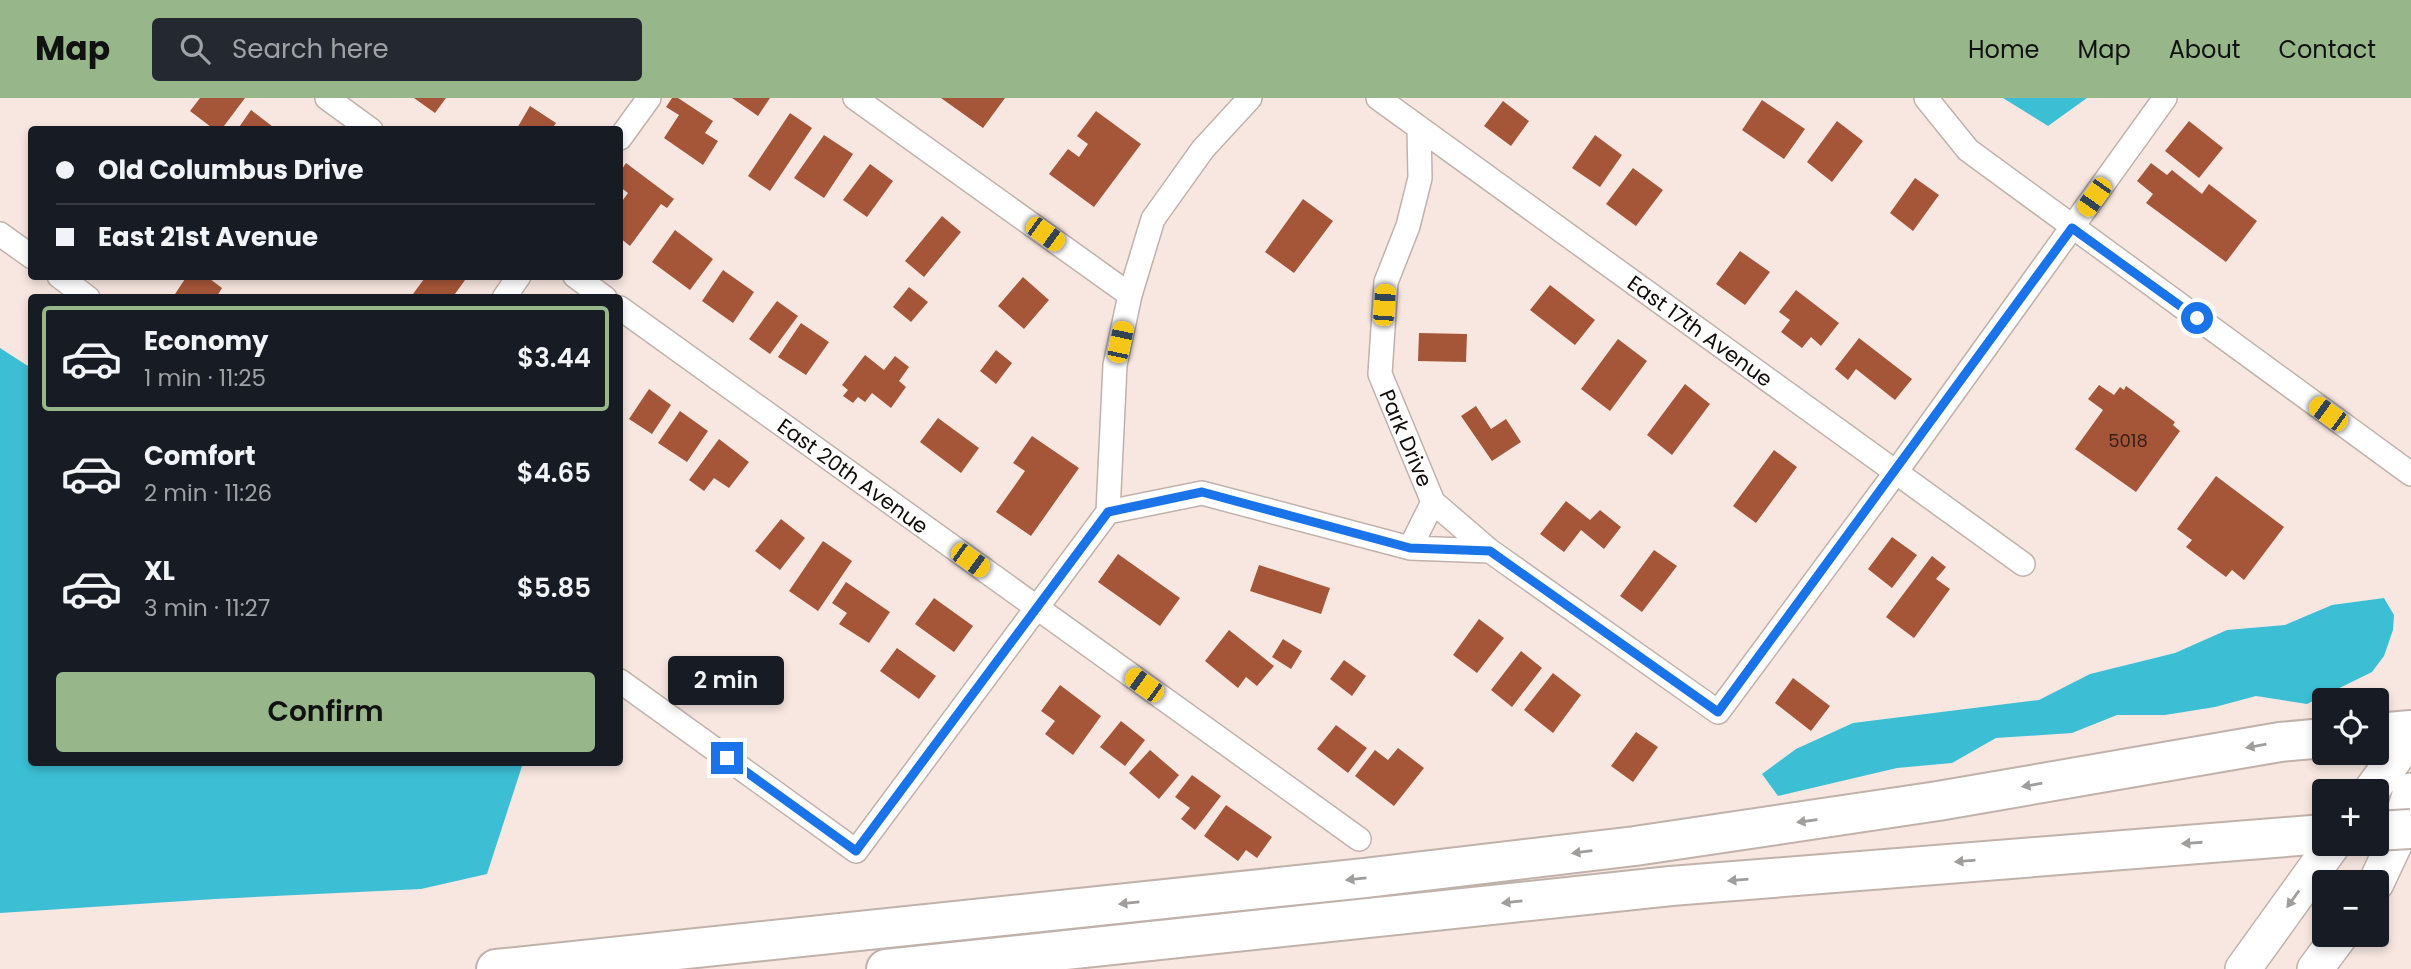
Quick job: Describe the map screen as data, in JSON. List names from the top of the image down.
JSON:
{
  "streets": {
    "street": ["East 17th Avenue", "Park Drive", "East 20th Avenue"]
  },
  "crossings": [
    ["East 17th Avenue", "Park Drive"]
  ],
  "house_numbers": ["5018"],
  "page": {
    "header": "Map",
    "search": "Search here",
    "nav": [
      "Home",
      "Map",
      "About",
      "Contact"
    ],
    "banner": ["Old Columbus Drive", "East 21st Avenue"],
    "list": [
      {
        "name": "Economy",
        "note": "1 min · 11:25",
        "value": "$3.44"
      },
      {
        "name": "Comfort",
        "note": "2 min · 11:26",
        "value": "$4.65"
      },
      {
        "name": "XL",
        "note": "3 min · 11:27",
        "value": "$5.85"
      }
    ],
    "bubble": "2 min",
    "buttons": "Confirm",
    "map_buttons": ["+", "−"]
  }
}
